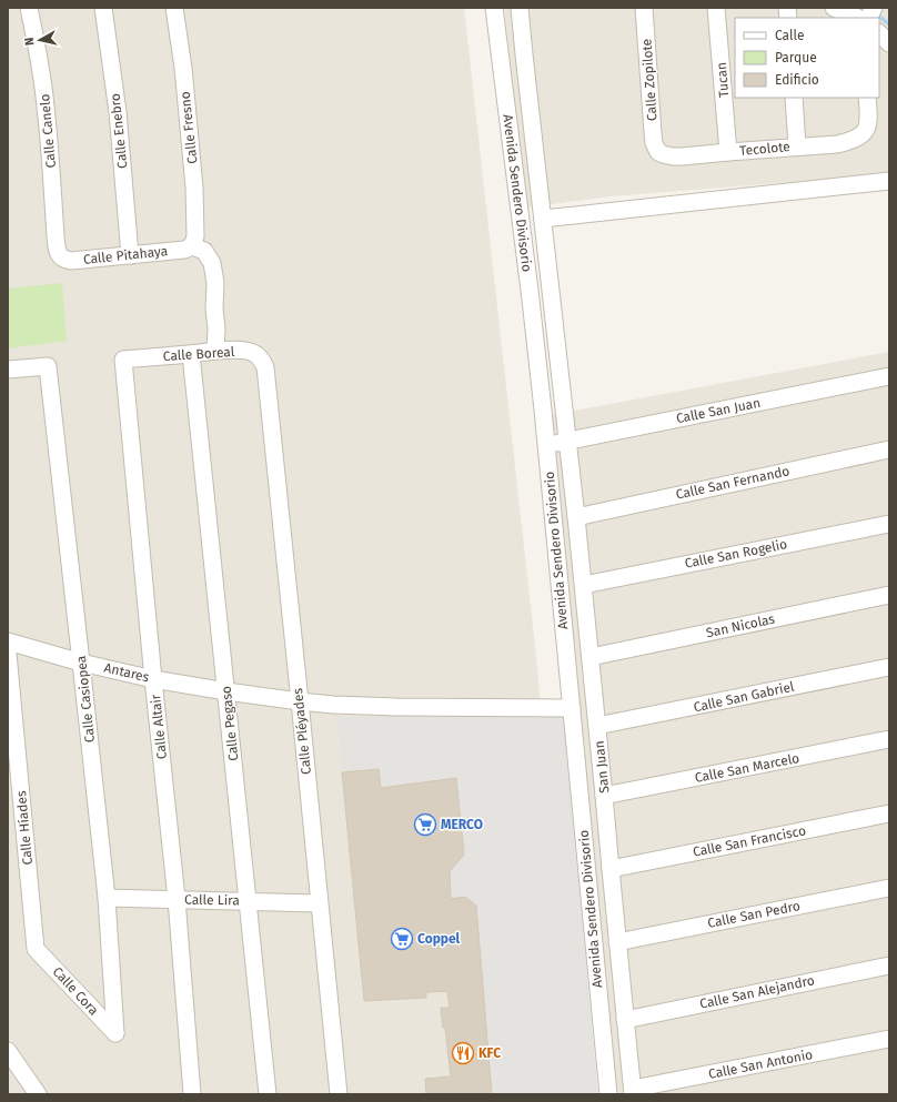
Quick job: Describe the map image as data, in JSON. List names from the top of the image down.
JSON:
{
  "streets": {
    "street": [
      "Calle Zopilote",
      "Tucan",
      "Calle Fresno",
      "Calle Canelo",
      "Calle Enebro",
      "Tecolote",
      "Avenida Sendero Divisorio",
      "Calle Pitahaya",
      "Calle Boreal",
      "Calle San Juan",
      "Calle San Fernando",
      "Calle San Rogelio",
      "San Nicolas",
      "Antares",
      "Calle San Gabriel",
      "Calle Casiopea",
      "Calle Pegaso",
      "Calle Altair",
      "Calle Pléyades",
      "San Juan",
      "Calle San Marcelo",
      "Calle Híades",
      "Calle San Francisco",
      "Calle Lira",
      "Calle San Pedro",
      "Calle Cora",
      "Calle San Alejandro",
      "Calle San Antonio"
    ]
  },
  "crossings": [
    ["Calle Zopilote", "Tecolote"],
    ["Tucan", "Tecolote"],
    ["Calle Fresno", "Calle Pitahaya"],
    ["Calle Canelo", "Calle Pitahaya"],
    ["Calle Enebro", "Calle Pitahaya"],
    ["Avenida Sendero Divisorio", "Calle San Juan"],
    ["Avenida Sendero Divisorio", "Antares"],
    ["Avenida Sendero Divisorio", "San Juan"],
    ["Calle Boreal", "Calle Pegaso"],
    ["Calle Boreal", "Calle Altair"],
    ["Calle Boreal", "Calle Pléyades"],
    ["Calle San Juan", "San Juan"],
    ["Calle San Fernando", "San Juan"],
    ["Calle San Rogelio", "San Juan"],
    ["San Nicolas", "San Juan"],
    ["Antares", "Calle Casiopea"],
    ["Antares", "Calle Pegaso"],
    ["Antares", "Calle Altair"],
    ["Antares", "Calle Pléyades"],
    ["Calle San Gabriel", "San Juan"],
    ["Calle Casiopea", "Calle Lira"],
    ["Calle Casiopea", "Calle Cora"],
    ["Calle Pegaso", "Calle Lira"],
    ["Calle Altair", "Calle Lira"],
    ["Calle Pléyades", "Calle Lira"],
    ["San Juan", "Calle San Marcelo"],
    ["San Juan", "Calle San Francisco"],
    ["San Juan", "Calle San Pedro"],
    ["San Juan", "Calle San Alejandro"],
    ["San Juan", "Calle San Antonio"],
    ["Calle Híades", "Calle Cora"]
  ],
  "places": {
    "supermarket": ["MERCO", "Coppel"],
    "restaurant": ["KFC"]
  },
  "legend": ["Calle", "Parque", "Edificio"],
  "north": "left"
}
